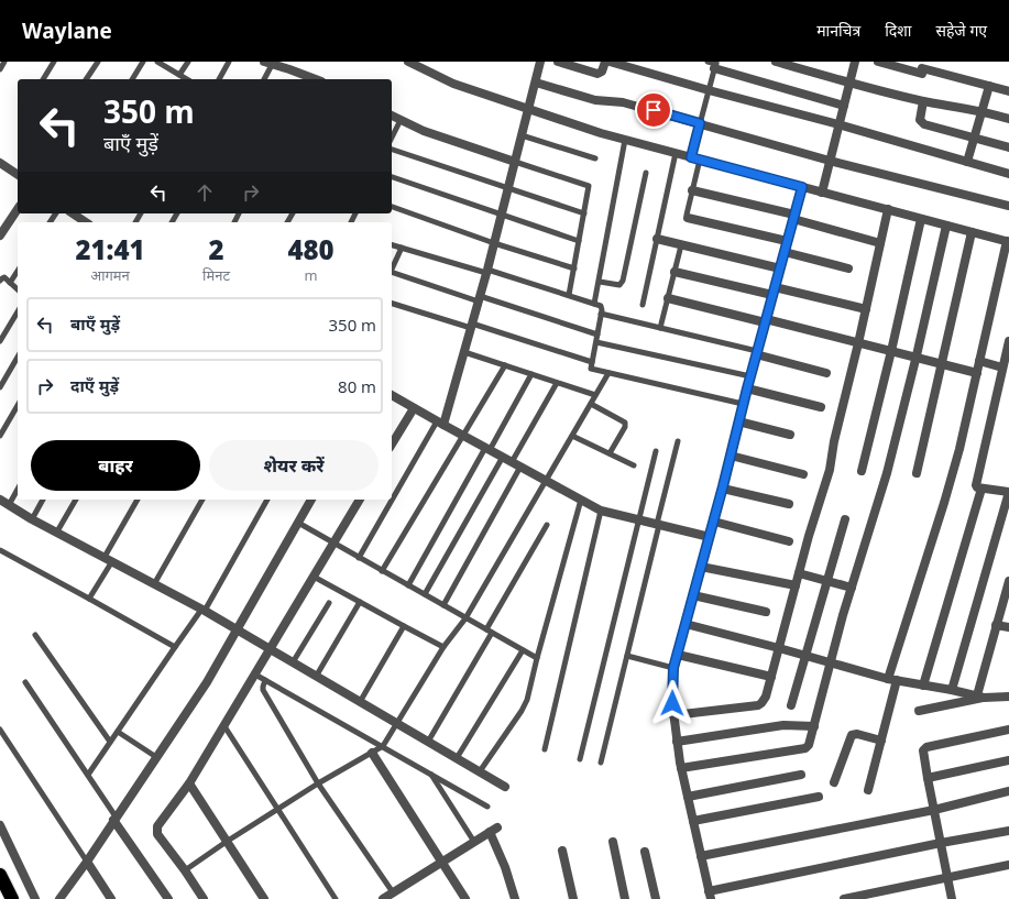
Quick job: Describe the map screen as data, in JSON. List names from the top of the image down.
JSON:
{
  "page": {
    "header": "Waylane",
    "nav": ["मानचित्र", "दिशा", "सहेजे गए"],
    "turn": ["350 m", "बाएँ मुड़ें"],
    "eta": [
      "21:41",
      "आगमन",
      "2",
      "मिनट",
      "480",
      "m"
    ],
    "list": [
      {
        "name": "बाएँ मुड़ें",
        "value": "350 m"
      },
      {
        "name": "दाएँ मुड़ें",
        "value": "80 m"
      }
    ],
    "buttons": ["बाहर", "शेयर करें"]
  }
}
